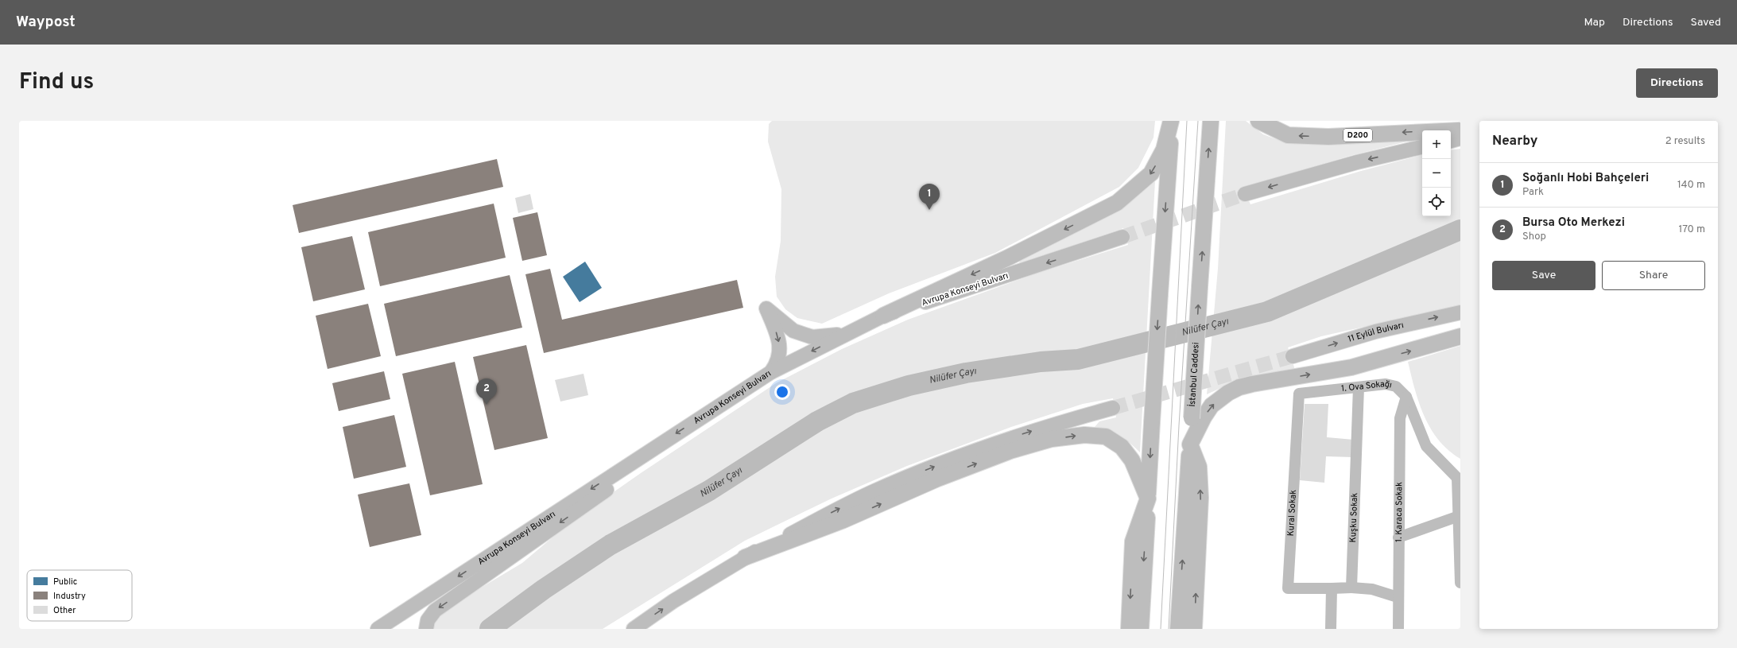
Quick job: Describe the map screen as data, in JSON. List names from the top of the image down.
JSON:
{
  "streets": {
    "highway": ["D200", "İstanbul Caddesi"],
    "main road": ["Avrupa Konseyi Bulvarı", "11 Eylül Bulvarı"],
    "street": [
      "1. Ova Sokağı",
      "1. Karaca Sokak",
      "Kural Sokak",
      "Kuşku Sokak"
    ]
  },
  "crossings": [
    ["1. Ova Sokağı", "1. Karaca Sokak"],
    ["1. Ova Sokağı", "Kural Sokak"],
    ["1. Ova Sokağı", "Kuşku Sokak"]
  ],
  "one_way": ["11 Eylül Bulvarı"],
  "water": ["Nilüfer Çayı"],
  "legend": ["Public", "Industry", "Other"],
  "page": {
    "header": "Waypost",
    "nav": ["Map", "Directions", "Saved"],
    "title": "Find us",
    "buttons": [
      "Directions",
      ["Save", "Share"]
    ],
    "heading": ["Nearby", "2 results"],
    "map_buttons": ["+", "−"],
    "list": [
      {
        "mark": "1",
        "name": "Soğanlı Hobi Bahçeleri",
        "note": "Park",
        "value": "140 m"
      },
      {
        "mark": "2",
        "name": "Bursa Oto Merkezi",
        "note": "Shop",
        "value": "170 m"
      }
    ],
    "pins": ["1", "2"]
  }
}
